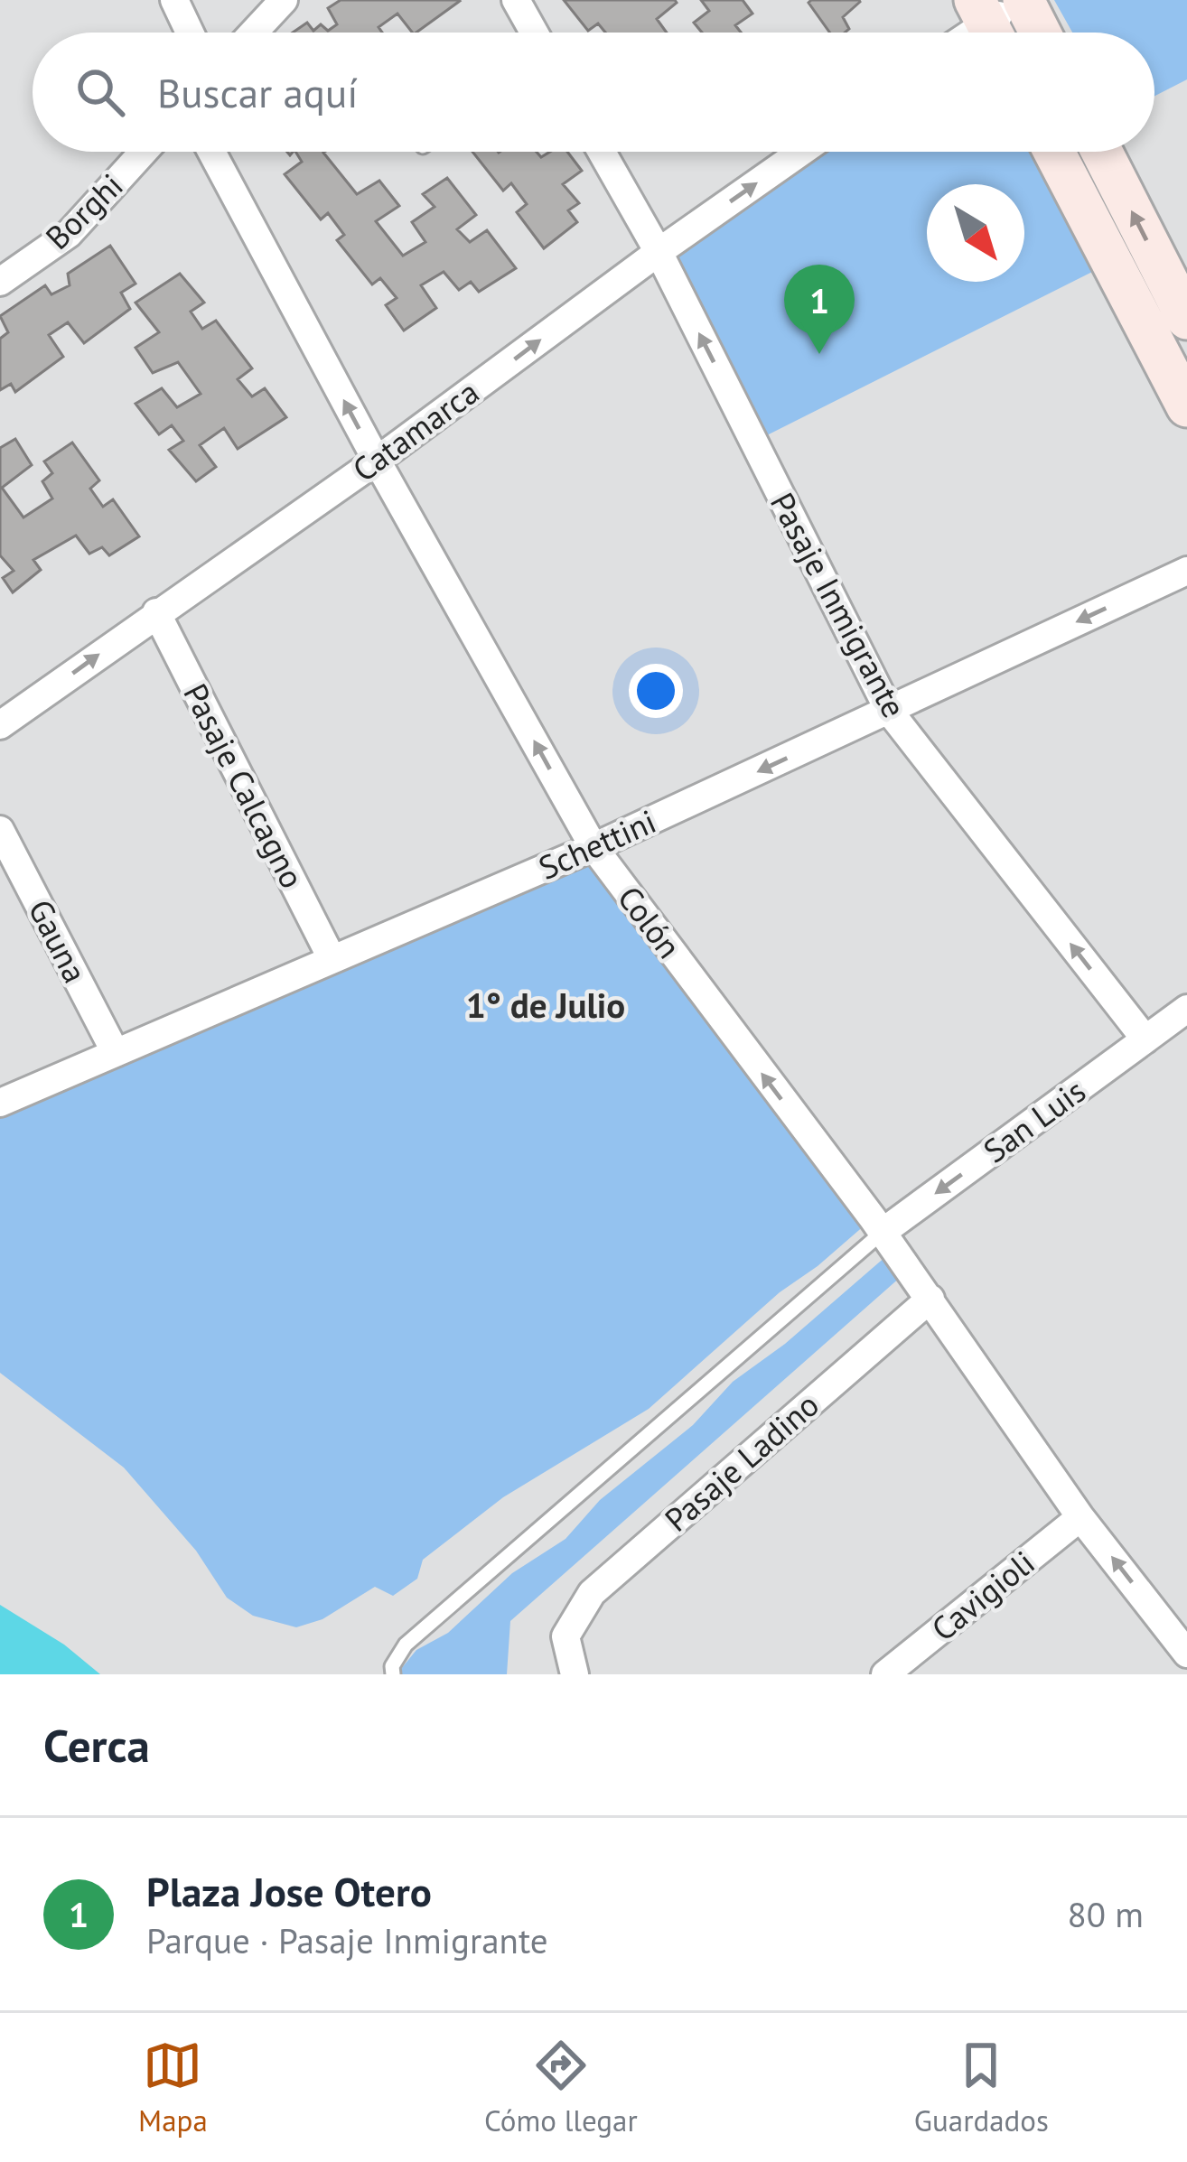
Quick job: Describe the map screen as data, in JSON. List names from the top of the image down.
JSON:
{
  "streets": {
    "street": [
      "Borghi",
      "Catamarca",
      "Pasaje Inmigrante",
      "Pasaje Calcagno",
      "Schettini",
      "Colón",
      "Gauna",
      "San Luis",
      "Pasaje Ladino",
      "Cavigioli"
    ]
  },
  "crossings": [
    ["Catamarca", "Pasaje Inmigrante"],
    ["Catamarca", "Pasaje Calcagno"],
    ["Catamarca", "Colón"],
    ["Pasaje Inmigrante", "Schettini"],
    ["Pasaje Inmigrante", "San Luis"],
    ["Pasaje Calcagno", "Schettini"],
    ["Schettini", "Colón"],
    ["Schettini", "Gauna"],
    ["Colón", "San Luis"],
    ["Colón", "Pasaje Ladino"],
    ["Colón", "Cavigioli"]
  ],
  "one_way": [
    "Catamarca",
    "Pasaje Inmigrante",
    "Schettini",
    "Colón",
    "San Luis"
  ],
  "districts": ["1° de Julio"],
  "north": "bottom right",
  "page": {
    "search": "Buscar aquí",
    "pins": "1",
    "heading": "Cerca",
    "list": [
      {
        "mark": "1",
        "name": "Plaza Jose Otero",
        "note": "Parque · Pasaje Inmigrante",
        "value": "80 m"
      }
    ],
    "nav": ["Mapa", "Cómo llegar", "Guardados"]
  }
}
